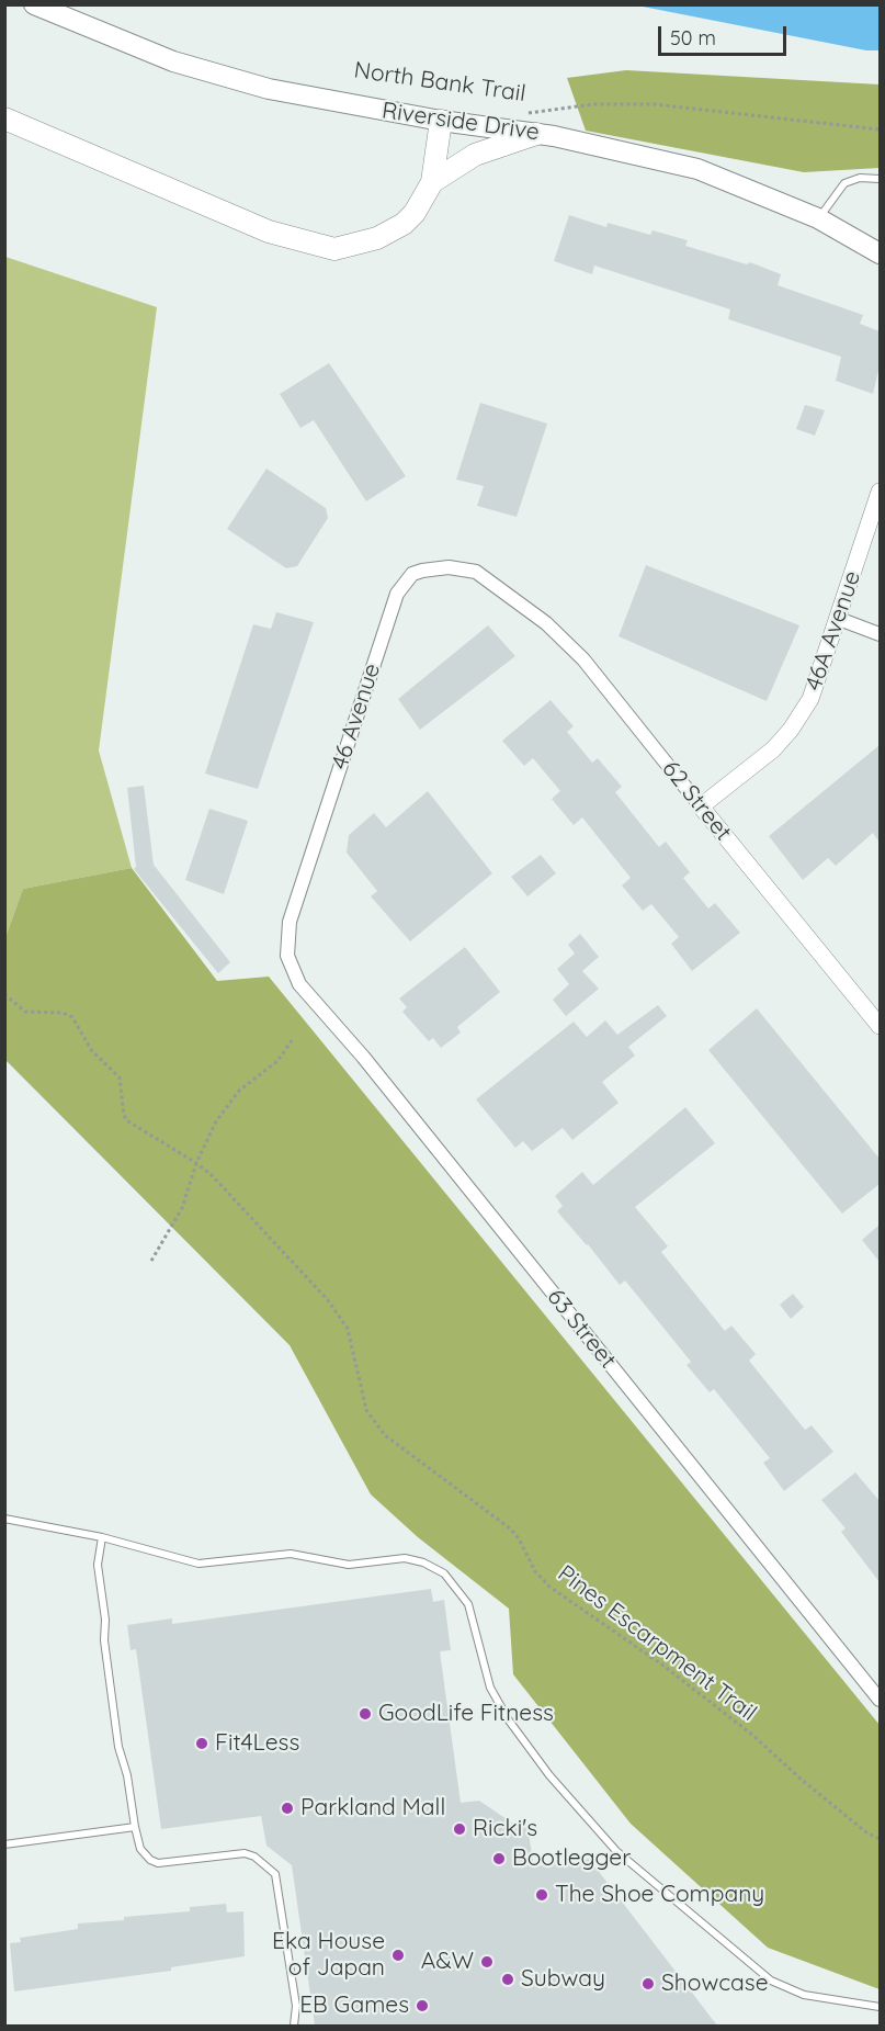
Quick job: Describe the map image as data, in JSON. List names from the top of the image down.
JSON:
{
  "streets": {
    "main road": ["Riverside Drive"],
    "street": [
      "46A Avenue",
      "46 Avenue",
      "62 Street",
      "63 Street"
    ],
    "path": ["North Bank Trail", "Pines Escarpment Trail"]
  },
  "crossings": [
    ["46A Avenue", "62 Street"],
    ["46 Avenue", "62 Street"],
    ["46 Avenue", "63 Street"]
  ],
  "places": [
    "GoodLife Fitness",
    "Fit4Less",
    "Parkland Mall",
    "Ricki's",
    "Bootlegger",
    "The Shoe Company",
    "Eka House of Japan",
    "A&W",
    "Subway",
    "Showcase",
    "EB Games"
  ],
  "scale_bar": "50 m"
}
